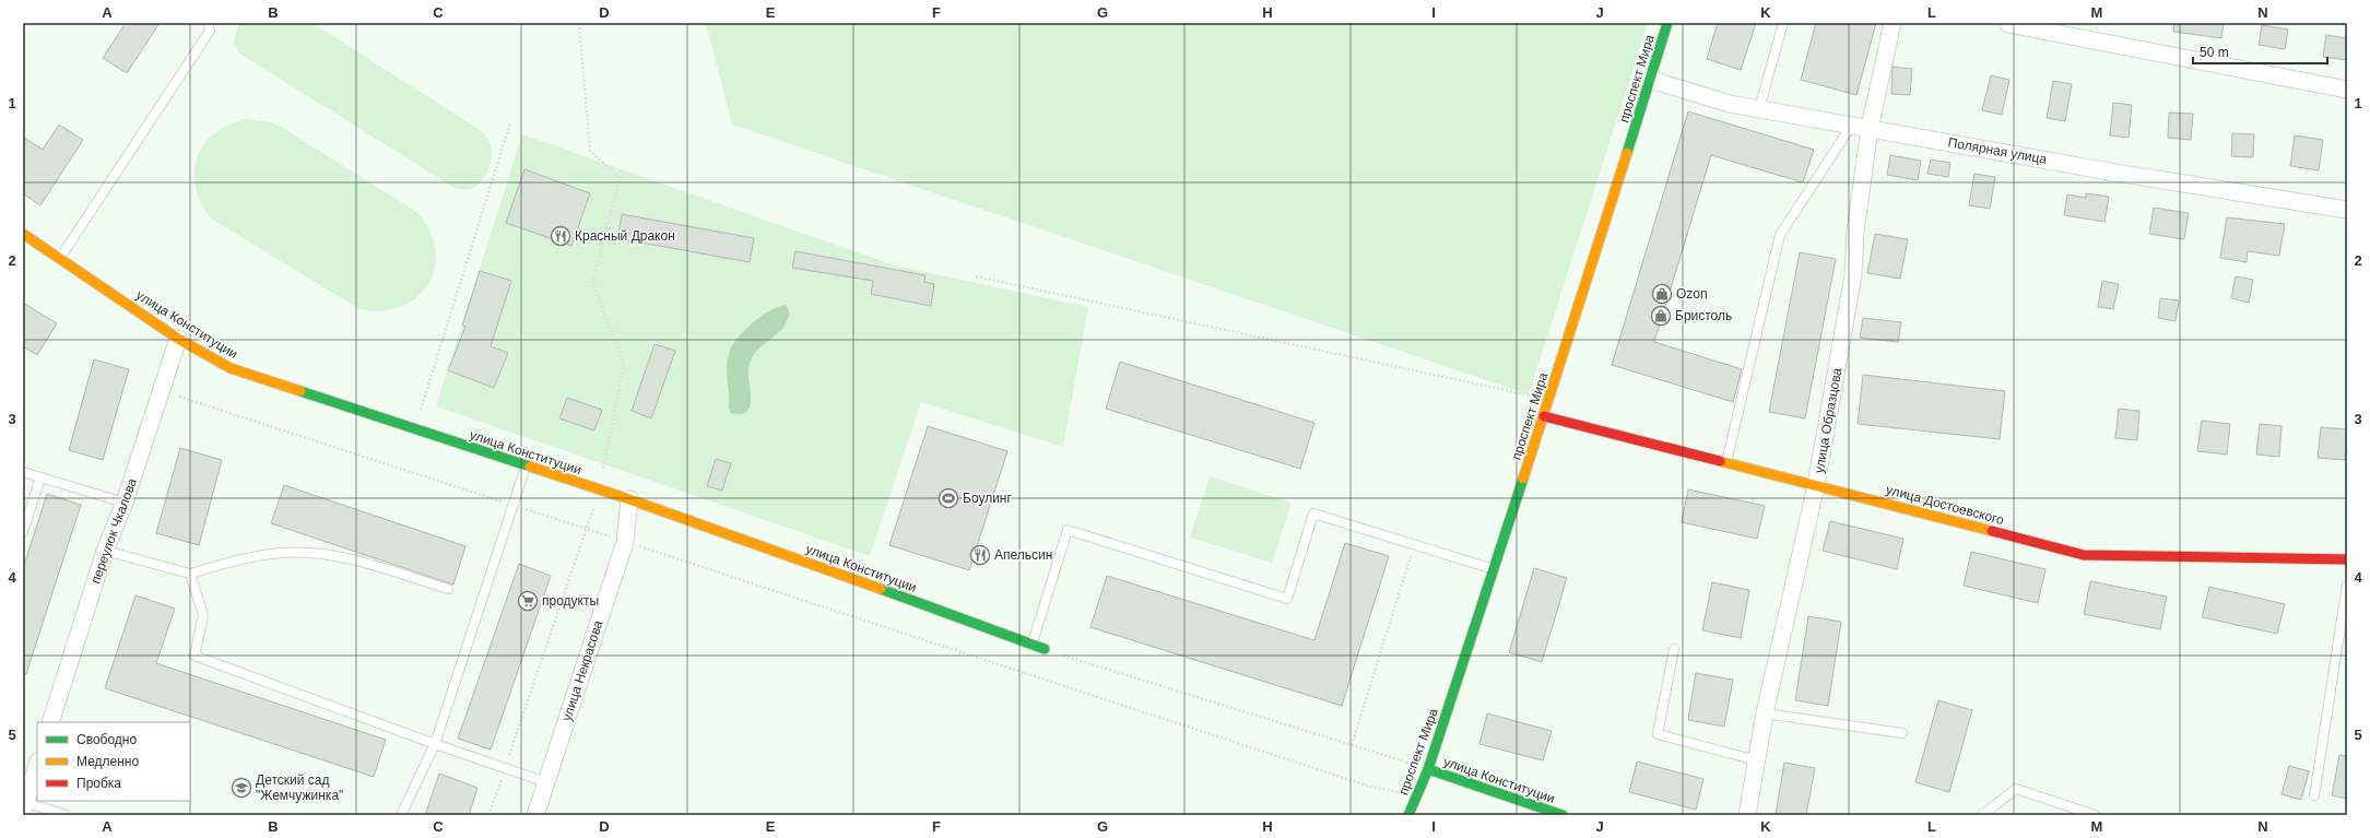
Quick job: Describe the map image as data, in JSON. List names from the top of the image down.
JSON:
{
  "streets": {
    "street": [
      "проспект Мира",
      "Полярная улица",
      "улица Конституции",
      "улица Образцова",
      "улица Достоевского",
      "переулок Чкалова",
      "улица Некрасова"
    ]
  },
  "crossings": [
    ["проспект Мира", "Полярная улица"],
    ["проспект Мира", "улица Конституции"],
    ["проспект Мира", "улица Достоевского"],
    ["Полярная улица", "улица Образцова"],
    ["улица Конституции", "переулок Чкалова"],
    ["улица Конституции", "улица Некрасова"],
    ["улица Образцова", "улица Достоевского"]
  ],
  "places": {
    "restaurant": ["Красный Дракон", "Апельсин"],
    "shop": ["Ozon", "Бристоль"],
    "sports": ["Боулинг"],
    "supermarket": ["продукты"],
    "school or university": ["Детский сад \"Жемчужинка\""]
  },
  "legend": ["Свободно", "Медленно", "Пробка"],
  "scale_bar": "50 m",
  "grid": {
    "columns": [
      "A",
      "B",
      "C",
      "D",
      "E",
      "F",
      "G",
      "H",
      "I",
      "J",
      "K",
      "L",
      "M",
      "N"
    ],
    "rows": [
      "1",
      "2",
      "3",
      "4",
      "5"
    ]
  }
}
